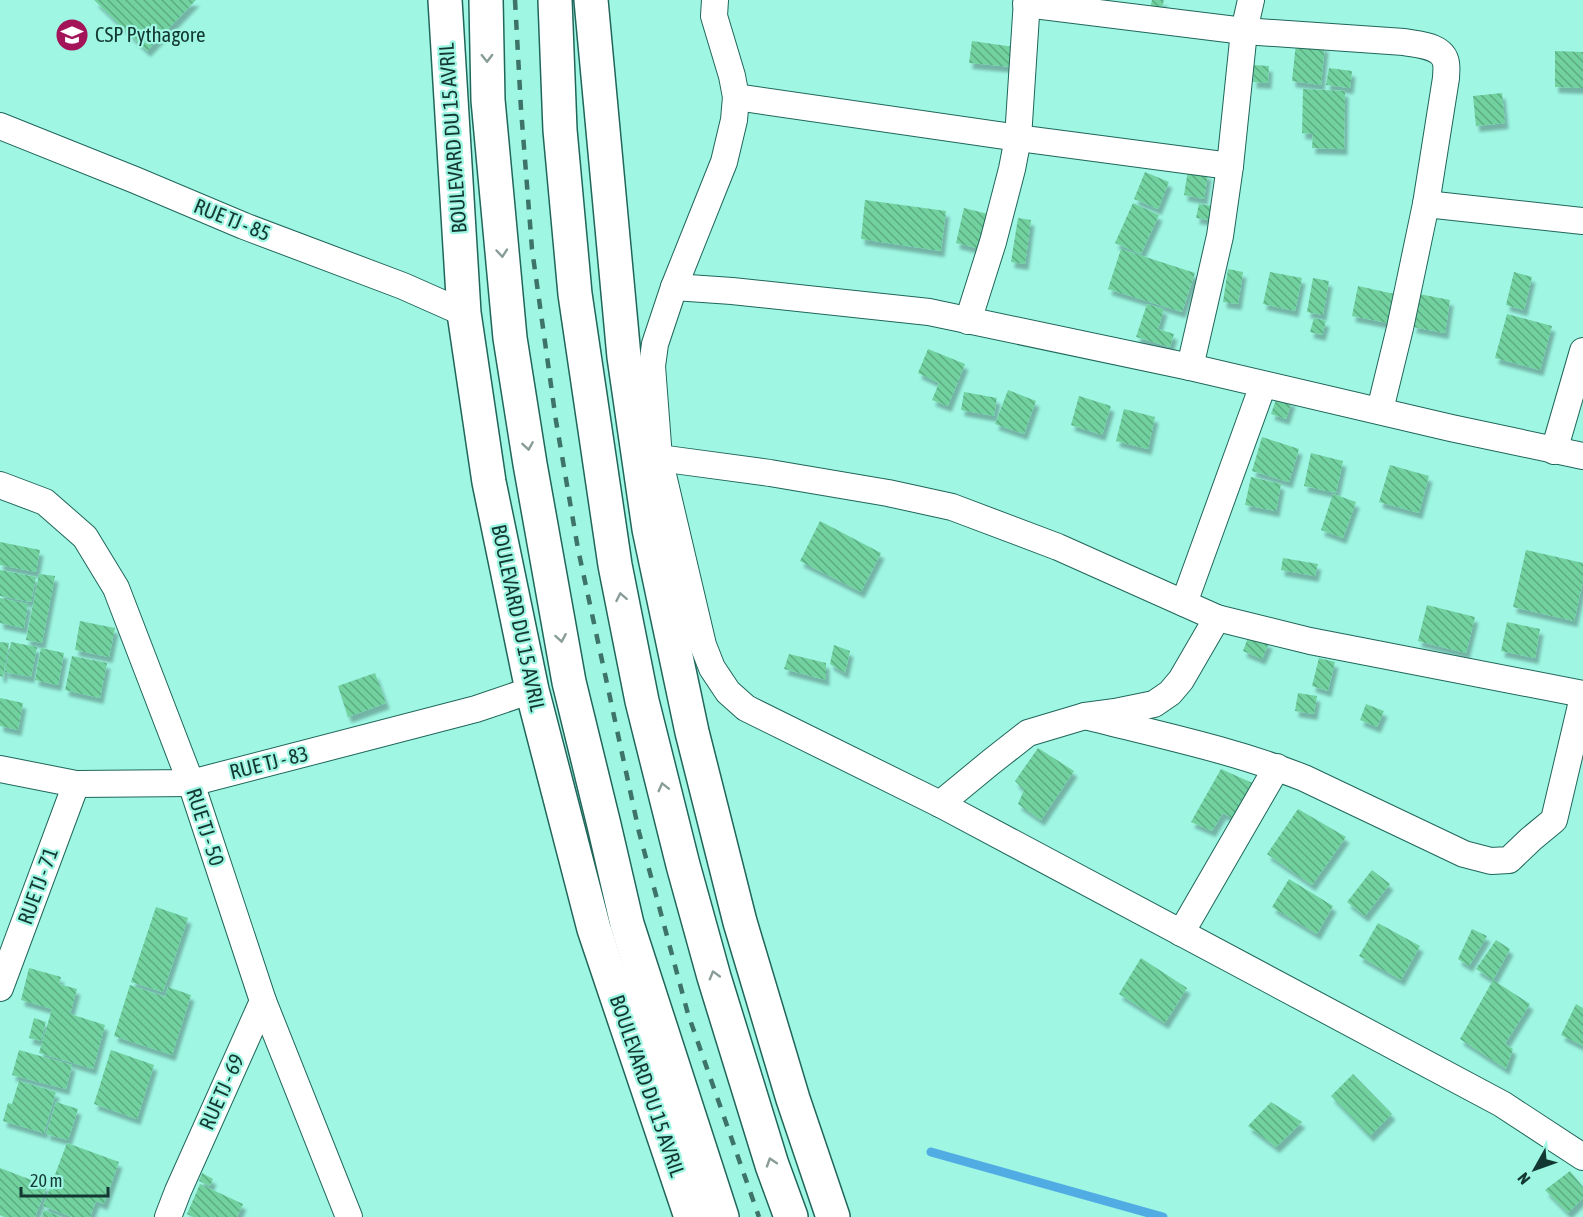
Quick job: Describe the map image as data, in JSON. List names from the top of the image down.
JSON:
{
  "streets": {
    "main road": ["BOULEVARD DU 15 AVRIL"],
    "street": [
      "RUE TJ - 85",
      "RUE TJ - 83",
      "RUE TJ - 50",
      "RUE TJ - 71",
      "RUE TJ - 69"
    ]
  },
  "crossings": [
    ["BOULEVARD DU 15 AVRIL", "RUE TJ - 85"],
    ["BOULEVARD DU 15 AVRIL", "RUE TJ - 83"],
    ["RUE TJ - 83", "RUE TJ - 50"],
    ["RUE TJ - 83", "RUE TJ - 71"],
    ["RUE TJ - 50", "RUE TJ - 69"]
  ],
  "places": {
    "school or university": ["CSP Pythagore"]
  },
  "scale_bar": "20 m",
  "north": "bottom left"
}
